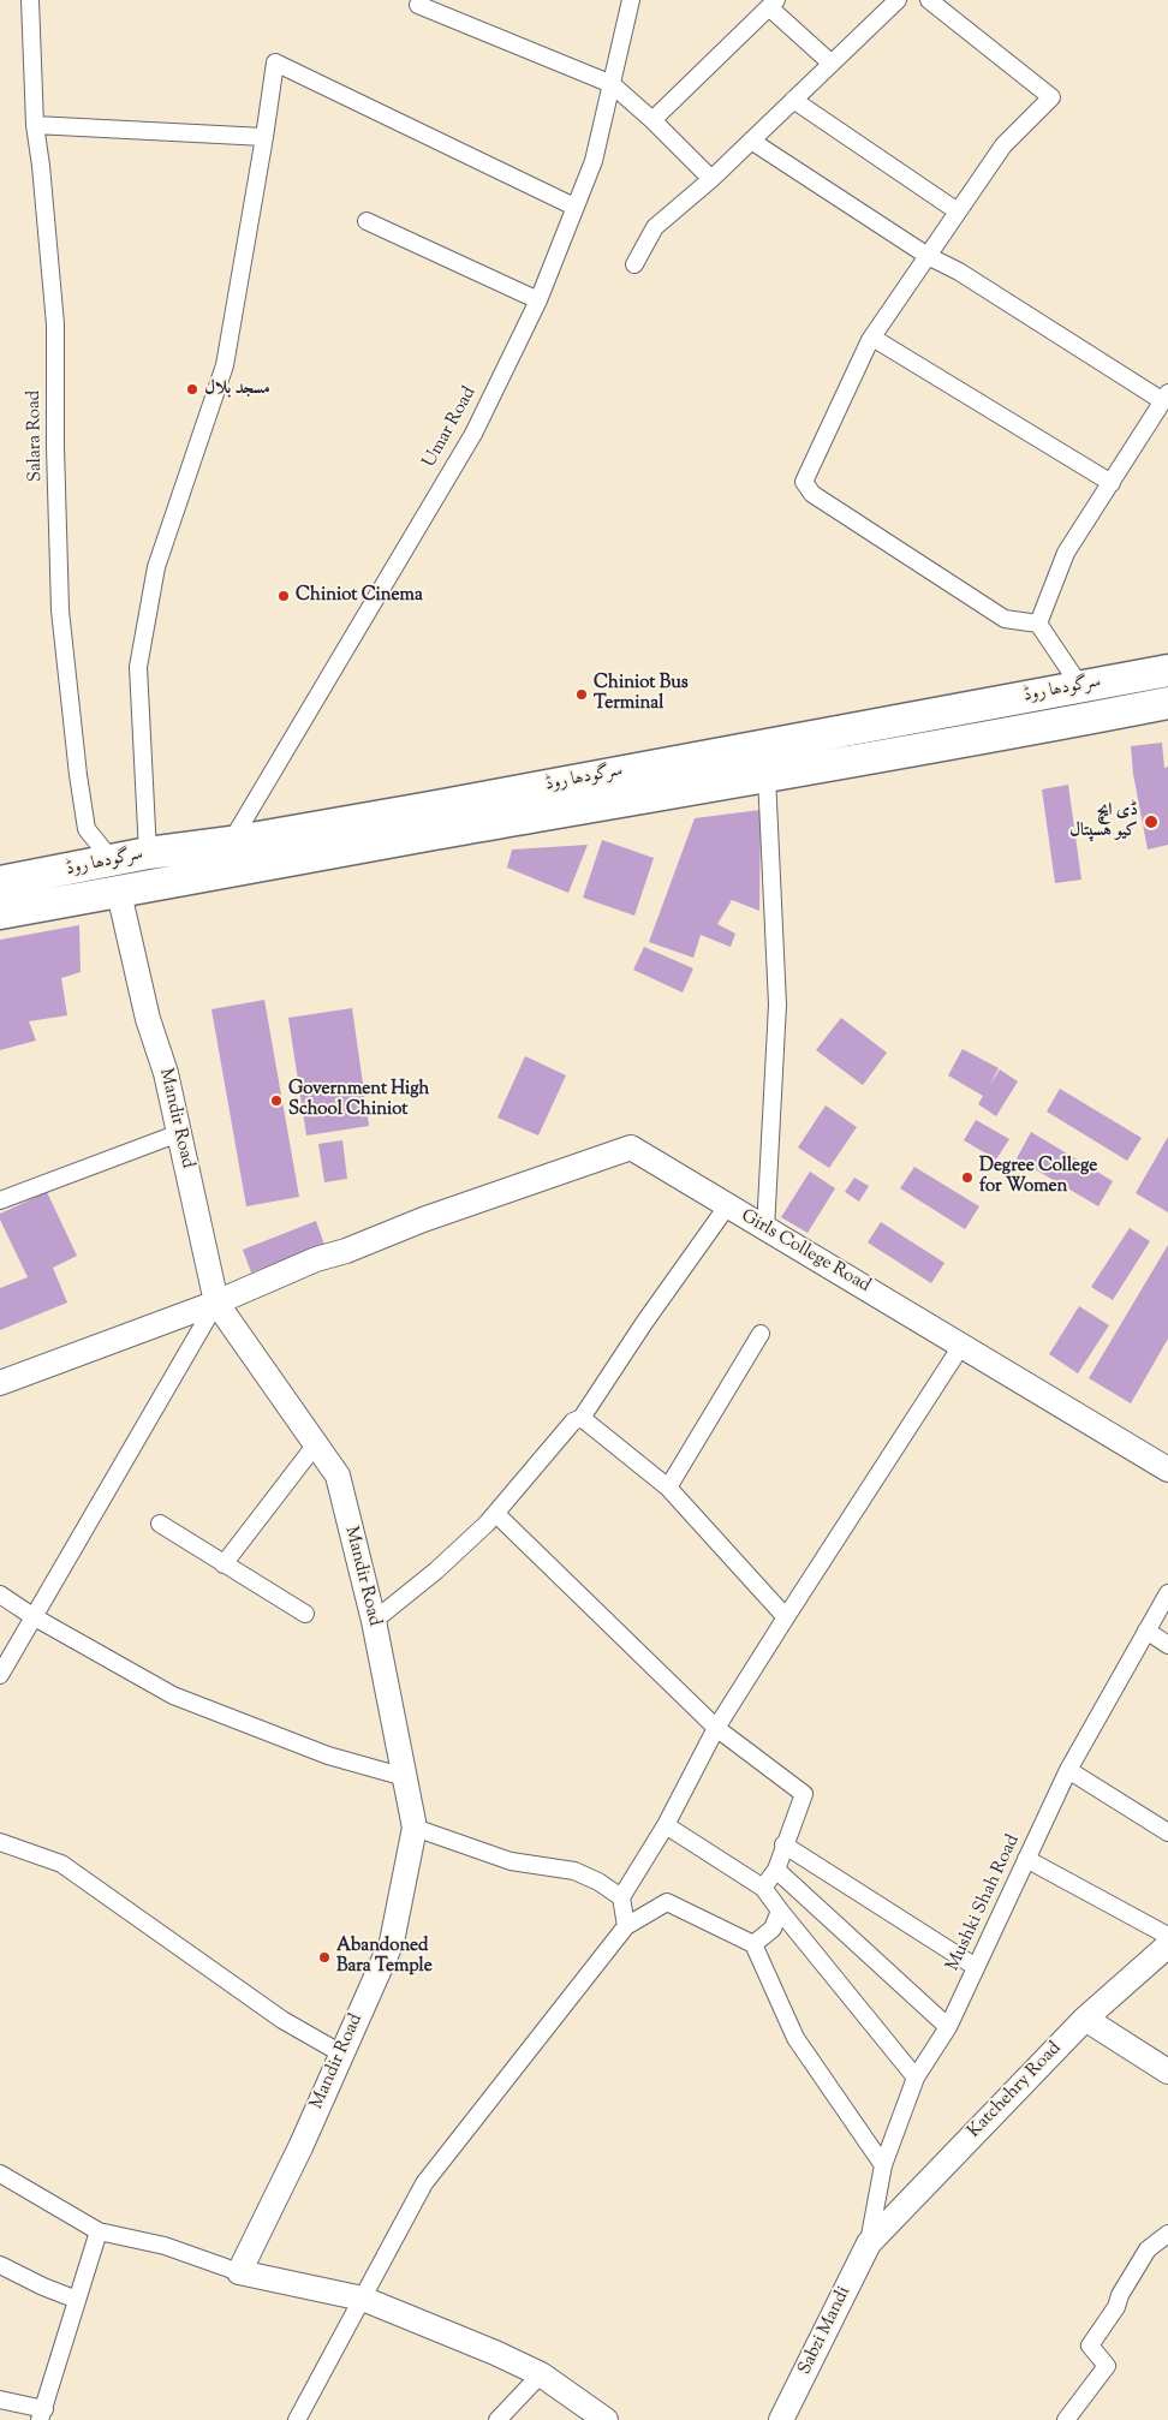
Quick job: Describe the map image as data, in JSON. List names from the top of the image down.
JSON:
{
  "streets": {
    "highway": ["سرگودھا روڈ"],
    "street": [
      "Umar Road",
      "Salara Road",
      "Mandir Road",
      "Girls College Road",
      "Mushki Shah Road",
      "Katchehry Road",
      "Sabzi Mandi"
    ]
  },
  "crossings": [
    ["Umar Road", "سرگودھا روڈ"],
    ["Salara Road", "سرگودھا روڈ"],
    ["سرگودھا روڈ", "Mandir Road"],
    ["Mandir Road", "Girls College Road"],
    ["Mushki Shah Road", "Katchehry Road"],
    ["Mushki Shah Road", "Sabzi Mandi"],
    ["Katchehry Road", "Sabzi Mandi"]
  ],
  "places": [
    "مسجد بلال",
    "Chiniot Cinema",
    "Chiniot Bus Terminal",
    "ڈی ایچ کیو ہسپتال",
    "Government High School Chiniot",
    "Degree College for Women",
    "Abandoned Bara Temple"
  ]
}
